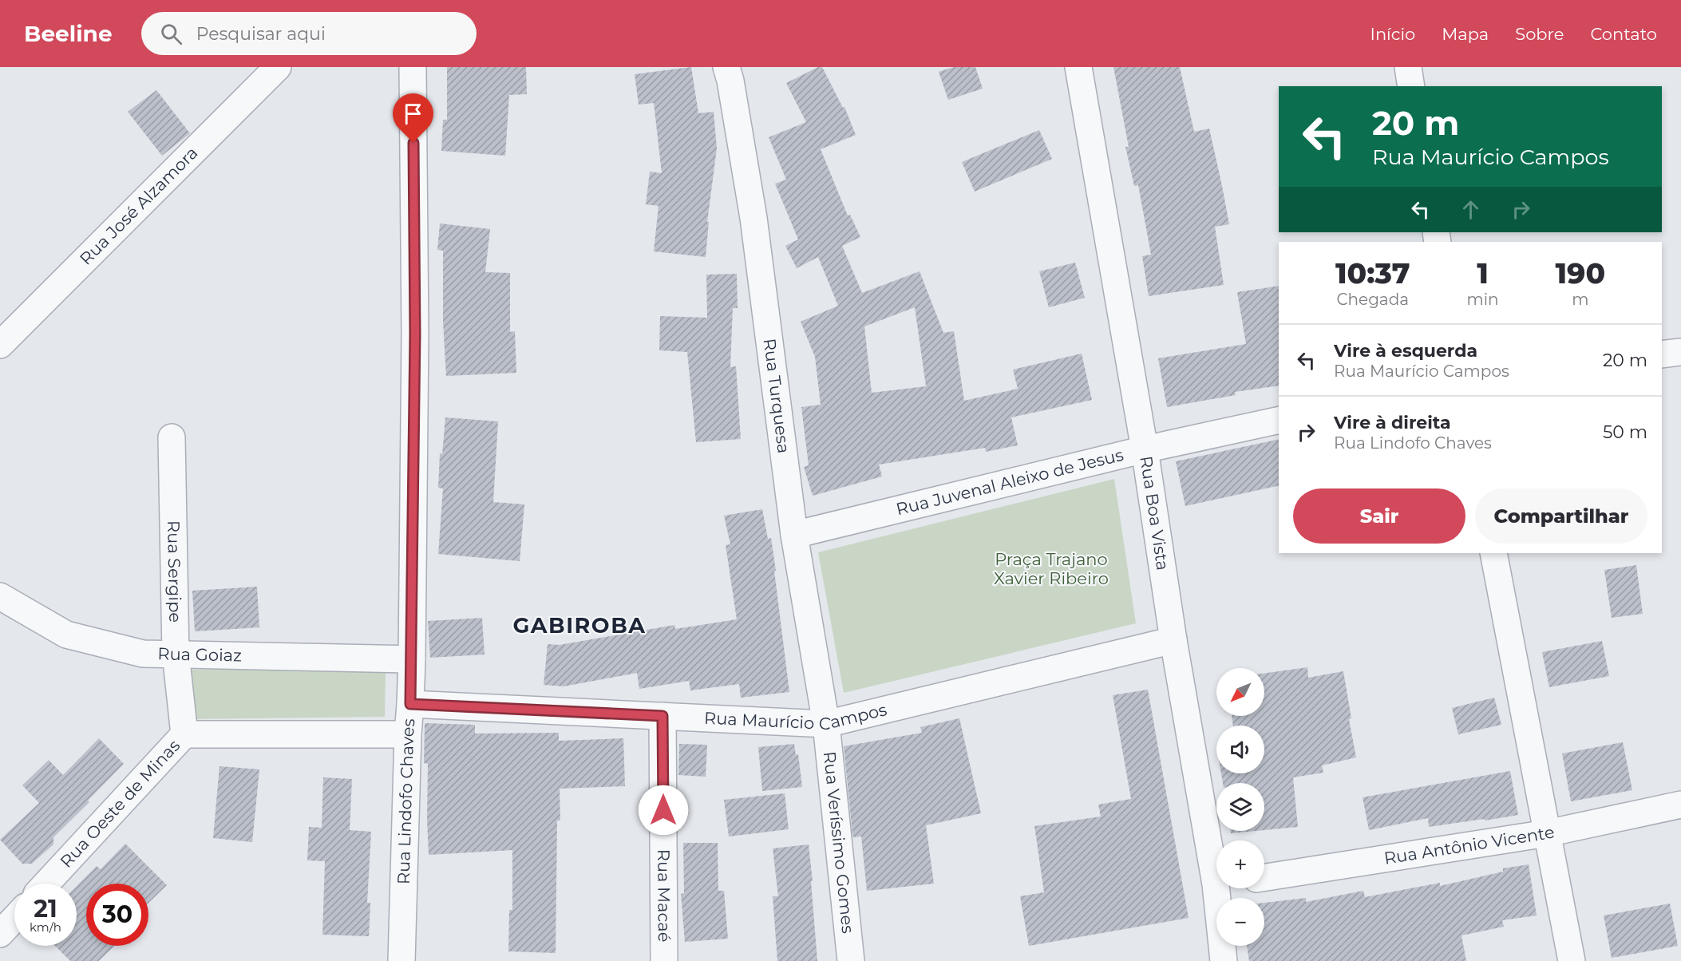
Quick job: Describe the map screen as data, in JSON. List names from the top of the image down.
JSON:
{
  "streets": {
    "street": [
      "Rua José Alzamora",
      "Rua Turquesa",
      "Rua Juvenal Aleixo de Jesus",
      "Rua Boa Vista",
      "Rua Sergipe",
      "Rua Goiaz",
      "Rua Maurício Campos",
      "Rua Lindofo Chaves",
      "Rua Oeste de Minas",
      "Rua Veríssimo Gomes",
      "Rua Antônio Vicente",
      "Rua Macaé"
    ]
  },
  "crossings": [
    ["Rua Turquesa", "Rua Juvenal Aleixo de Jesus"],
    ["Rua Turquesa", "Rua Maurício Campos"],
    ["Rua Turquesa", "Rua Veríssimo Gomes"],
    ["Rua Juvenal Aleixo de Jesus", "Rua Boa Vista"],
    ["Rua Boa Vista", "Rua Maurício Campos"],
    ["Rua Sergipe", "Rua Goiaz"],
    ["Rua Sergipe", "Rua Oeste de Minas"],
    ["Rua Goiaz", "Rua Lindofo Chaves"],
    ["Rua Maurício Campos", "Rua Lindofo Chaves"],
    ["Rua Maurício Campos", "Rua Veríssimo Gomes"],
    ["Rua Maurício Campos", "Rua Macaé"]
  ],
  "districts": ["GABIROBA"],
  "parks": ["Praça Trajano Xavier Ribeiro"],
  "north": "bottom left",
  "page": {
    "header": "Beeline",
    "search": "Pesquisar aqui",
    "nav": [
      "Início",
      "Mapa",
      "Sobre",
      "Contato"
    ],
    "turn": ["20 m", "Rua Maurício Campos"],
    "eta": [
      "10:37",
      "Chegada",
      "1",
      "min",
      "190",
      "m"
    ],
    "list": [
      {
        "name": "Vire à esquerda",
        "note": "Rua Maurício Campos",
        "value": "20 m"
      },
      {
        "name": "Vire à direita",
        "note": "Rua Lindofo Chaves",
        "value": "50 m"
      }
    ],
    "buttons": ["Sair", "Compartilhar"],
    "map_buttons": ["+", "−"],
    "speed": "21 km/h",
    "limit": "30"
  }
}
